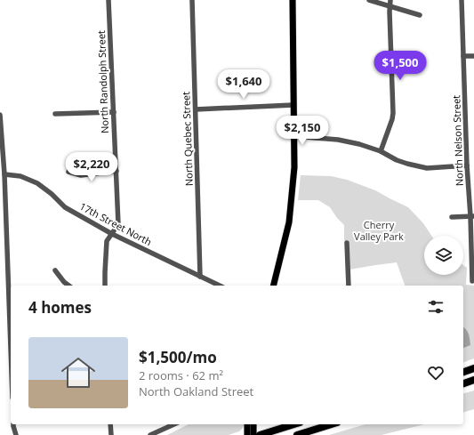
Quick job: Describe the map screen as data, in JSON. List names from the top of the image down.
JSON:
{
  "streets": {
    "street": [
      "North Randolph Street",
      "North Quebec Street",
      "North Nelson Street",
      "17th Street North"
    ]
  },
  "crossings": [
    ["North Randolph Street", "17th Street North"],
    ["North Quebec Street", "17th Street North"]
  ],
  "parks": ["Cherry Valley Park"],
  "page": {
    "price": [
      "$1,500",
      "$1,640",
      "$2,150",
      "$2,220"
    ],
    "heading": "4 homes",
    "list": [
      {
        "name": "$1,500/mo",
        "note": "2 rooms · 62 m² · North Oakland Street"
      }
    ]
  }
}
